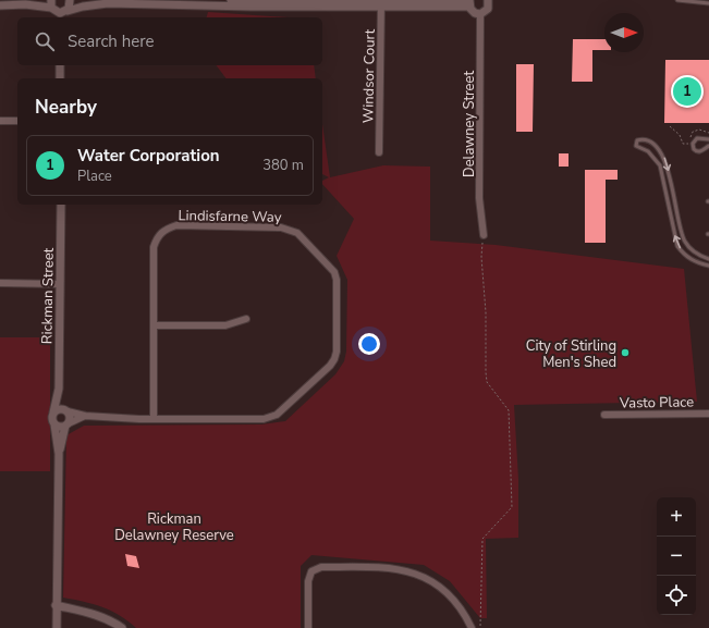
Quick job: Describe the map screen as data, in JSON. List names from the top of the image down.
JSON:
{
  "streets": {
    "street": [
      "Windsor Court",
      "Delawney Street",
      "Lindisfarne Way",
      "Rickman Street",
      "Vasto Place"
    ]
  },
  "crossings": [
    ["Lindisfarne Way", "Rickman Street"]
  ],
  "parks": ["Rickman Delawney Reserve"],
  "places": ["City of Stirling Men's Shed"],
  "north": "right",
  "page": {
    "search": "Search here",
    "pins": "1",
    "heading": "Nearby",
    "list": [
      {
        "mark": "1",
        "name": "Water Corporation",
        "note": "Place",
        "value": "380 m"
      }
    ],
    "map_buttons": ["+", "−"]
  }
}
